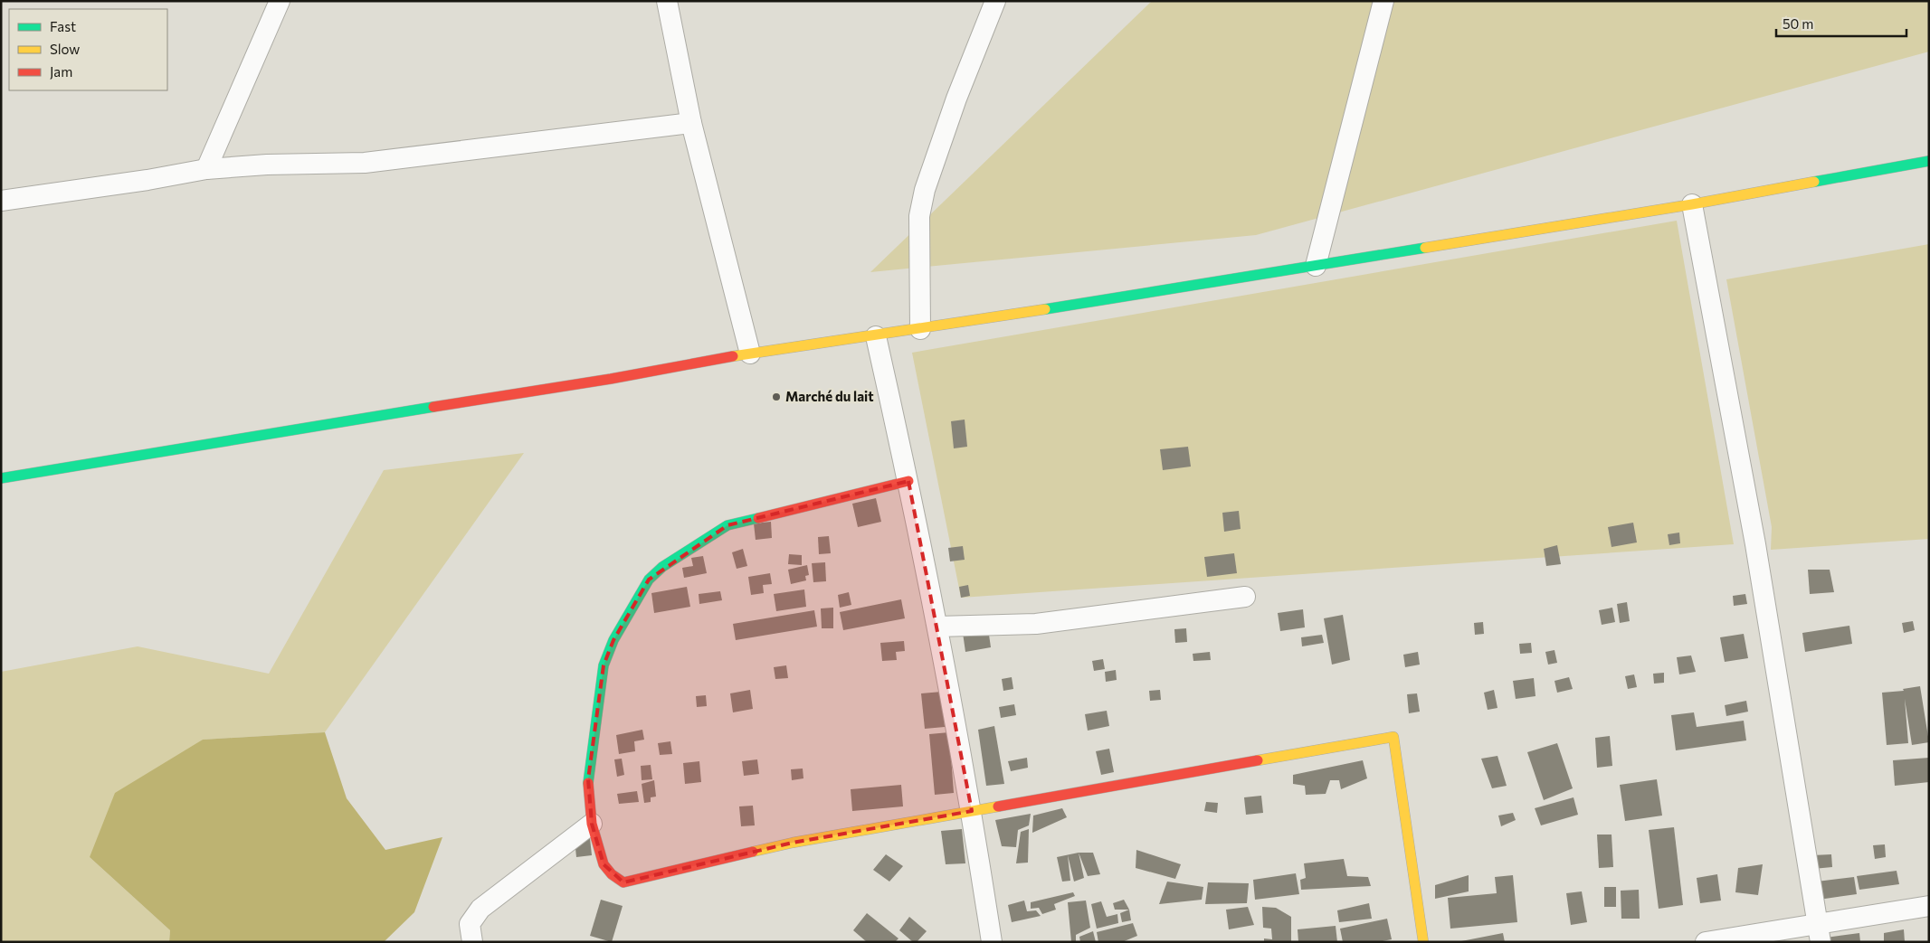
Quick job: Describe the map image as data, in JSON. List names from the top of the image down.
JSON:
{
  "places": ["Marché du lait"],
  "legend": ["Fast", "Slow", "Jam"],
  "scale_bar": "50 m"
}
